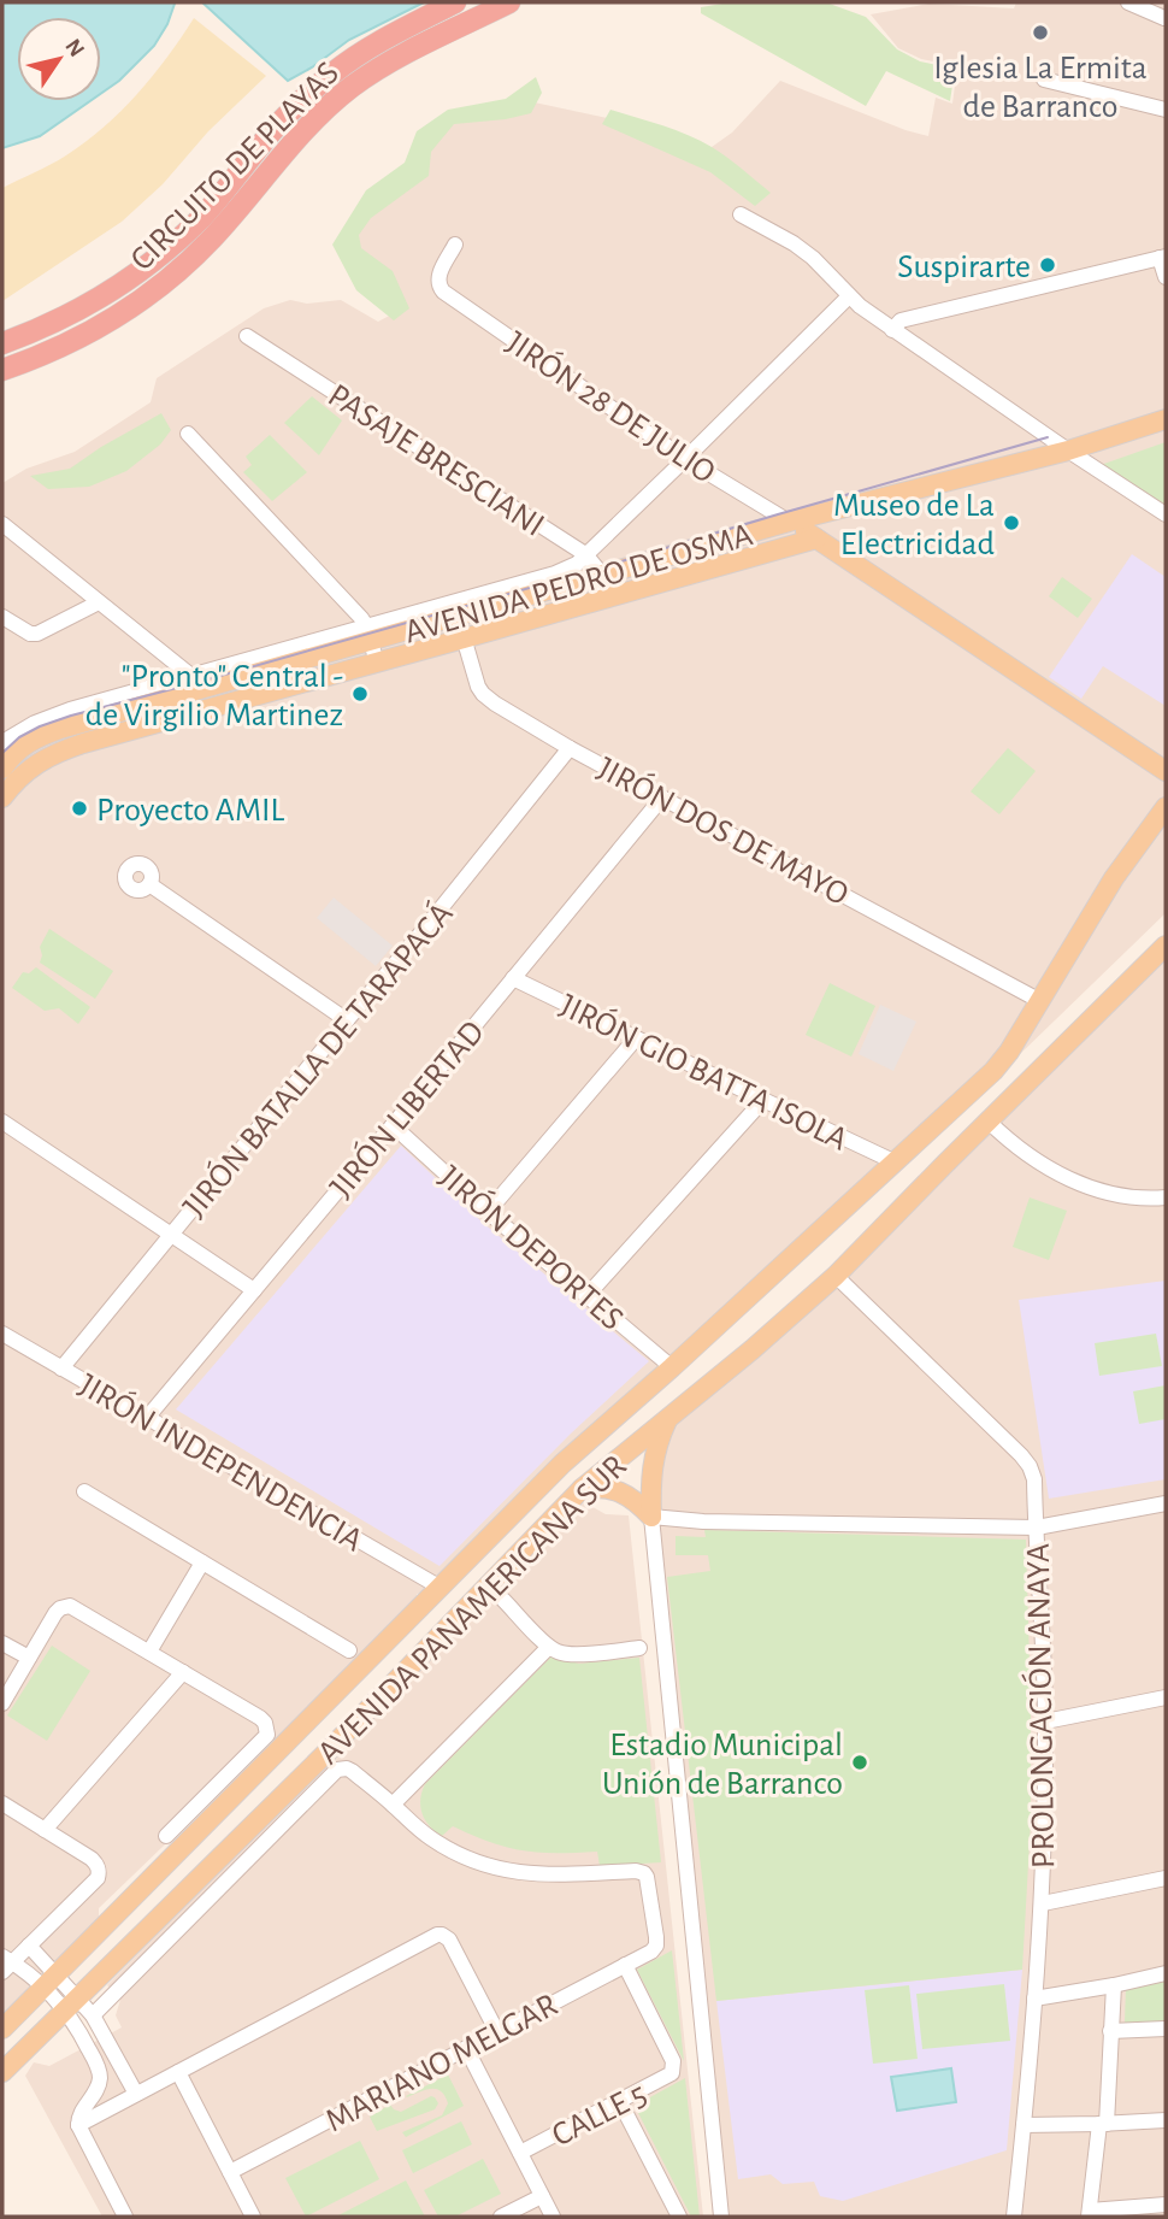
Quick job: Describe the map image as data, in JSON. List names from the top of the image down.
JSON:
{
  "streets": {
    "highway": ["CIRCUITO DE PLAYAS"],
    "main road": ["JIRÓN 28 DE JULIO", "AVENIDA PEDRO DE OSMA", "AVENIDA PANAMERICANA SUR"],
    "street": [
      "PASAJE BRESCIANI",
      "JIRÓN DOS DE MAYO",
      "JIRÓN BATALLA DE TARAPACÁ",
      "JIRÓN GIO BATTA ISOLA",
      "JIRÓN LIBERTAD",
      "JIRÓN DEPORTES",
      "JIRÓN INDEPENDENCIA",
      "PROLONGACIÓN ANAYA",
      "MARIANO MELGAR",
      "CALLE 5"
    ]
  },
  "crossings": [
    ["JIRÓN 28 DE JULIO", "AVENIDA PEDRO DE OSMA"],
    ["PASAJE BRESCIANI", "AVENIDA PEDRO DE OSMA"],
    ["AVENIDA PEDRO DE OSMA", "JIRÓN DOS DE MAYO"],
    ["JIRÓN DOS DE MAYO", "JIRÓN BATALLA DE TARAPACÁ"],
    ["JIRÓN DOS DE MAYO", "JIRÓN LIBERTAD"],
    ["JIRÓN DOS DE MAYO", "AVENIDA PANAMERICANA SUR"],
    ["JIRÓN BATALLA DE TARAPACÁ", "JIRÓN INDEPENDENCIA"],
    ["JIRÓN GIO BATTA ISOLA", "JIRÓN LIBERTAD"],
    ["JIRÓN GIO BATTA ISOLA", "AVENIDA PANAMERICANA SUR"],
    ["JIRÓN LIBERTAD", "JIRÓN DEPORTES"],
    ["JIRÓN LIBERTAD", "JIRÓN INDEPENDENCIA"],
    ["JIRÓN DEPORTES", "AVENIDA PANAMERICANA SUR"],
    ["JIRÓN INDEPENDENCIA", "AVENIDA PANAMERICANA SUR"],
    ["AVENIDA PANAMERICANA SUR", "PROLONGACIÓN ANAYA"],
    ["MARIANO MELGAR", "CALLE 5"]
  ],
  "places": [
    "Iglesia La Ermita de Barranco",
    "Suspirarte",
    "Museo de La Electricidad",
    "\"Pronto\" Central - de Virgilio Martinez",
    "Proyecto AMIL",
    "Estadio Municipal Unión de Barranco"
  ],
  "north": "top right"
}
